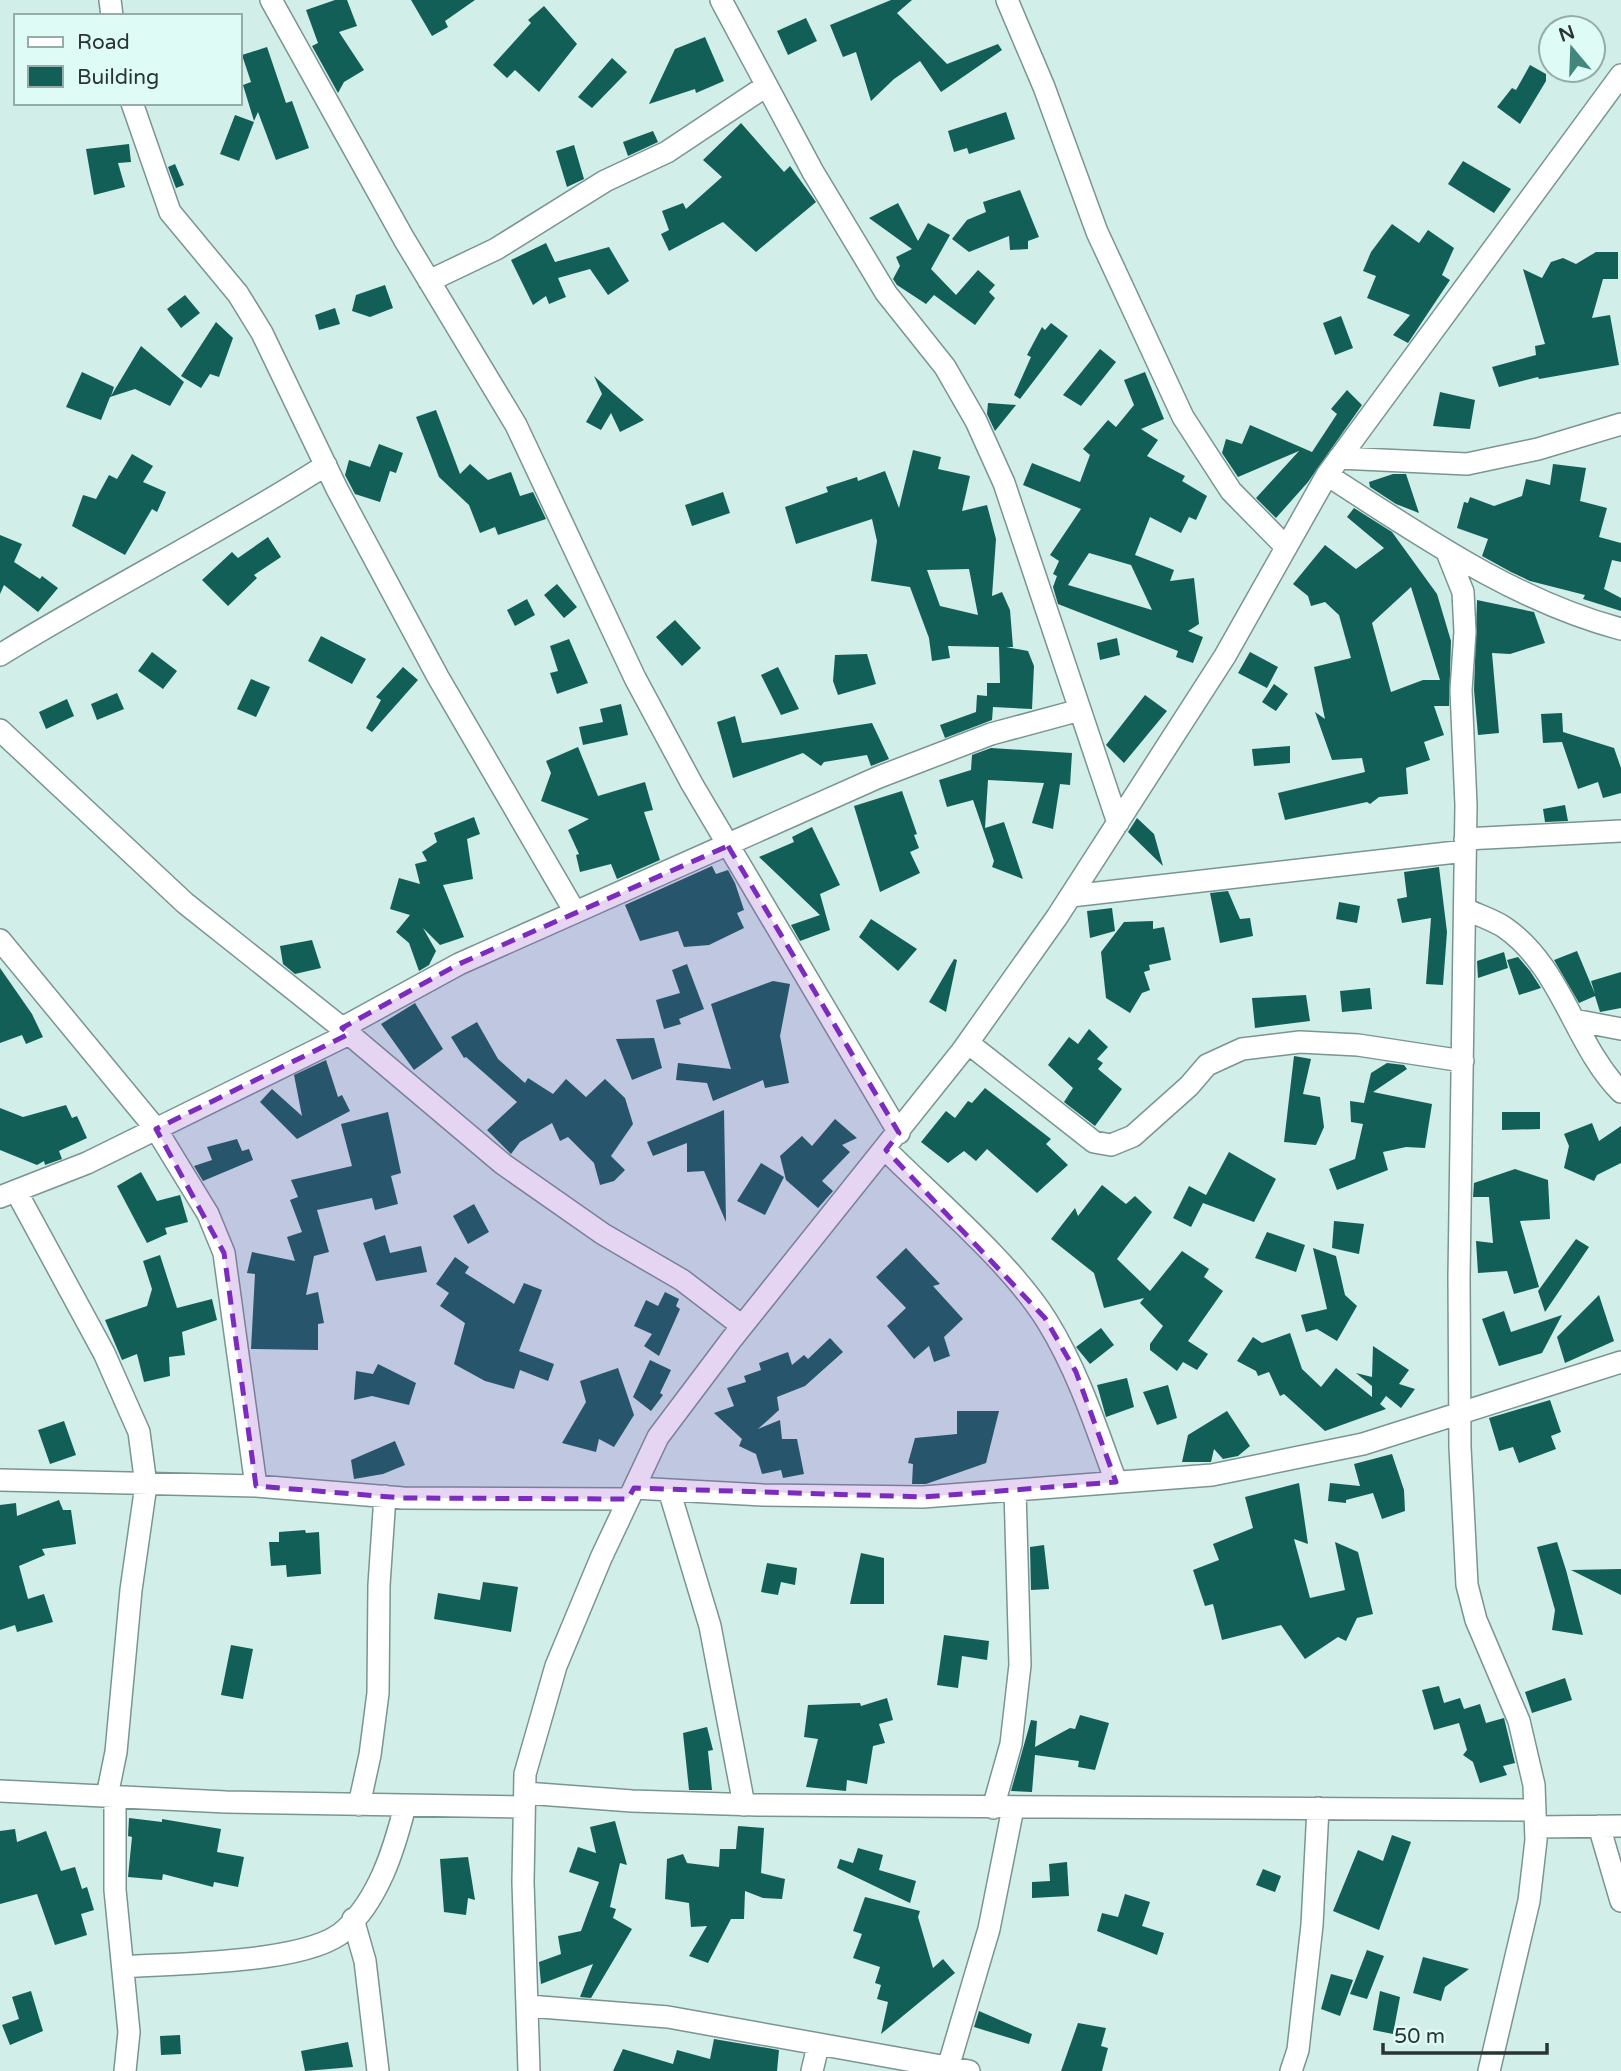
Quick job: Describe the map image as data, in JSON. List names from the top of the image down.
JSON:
{
  "legend": ["Road", "Building"],
  "scale_bar": "50 m",
  "north": "top"
}
